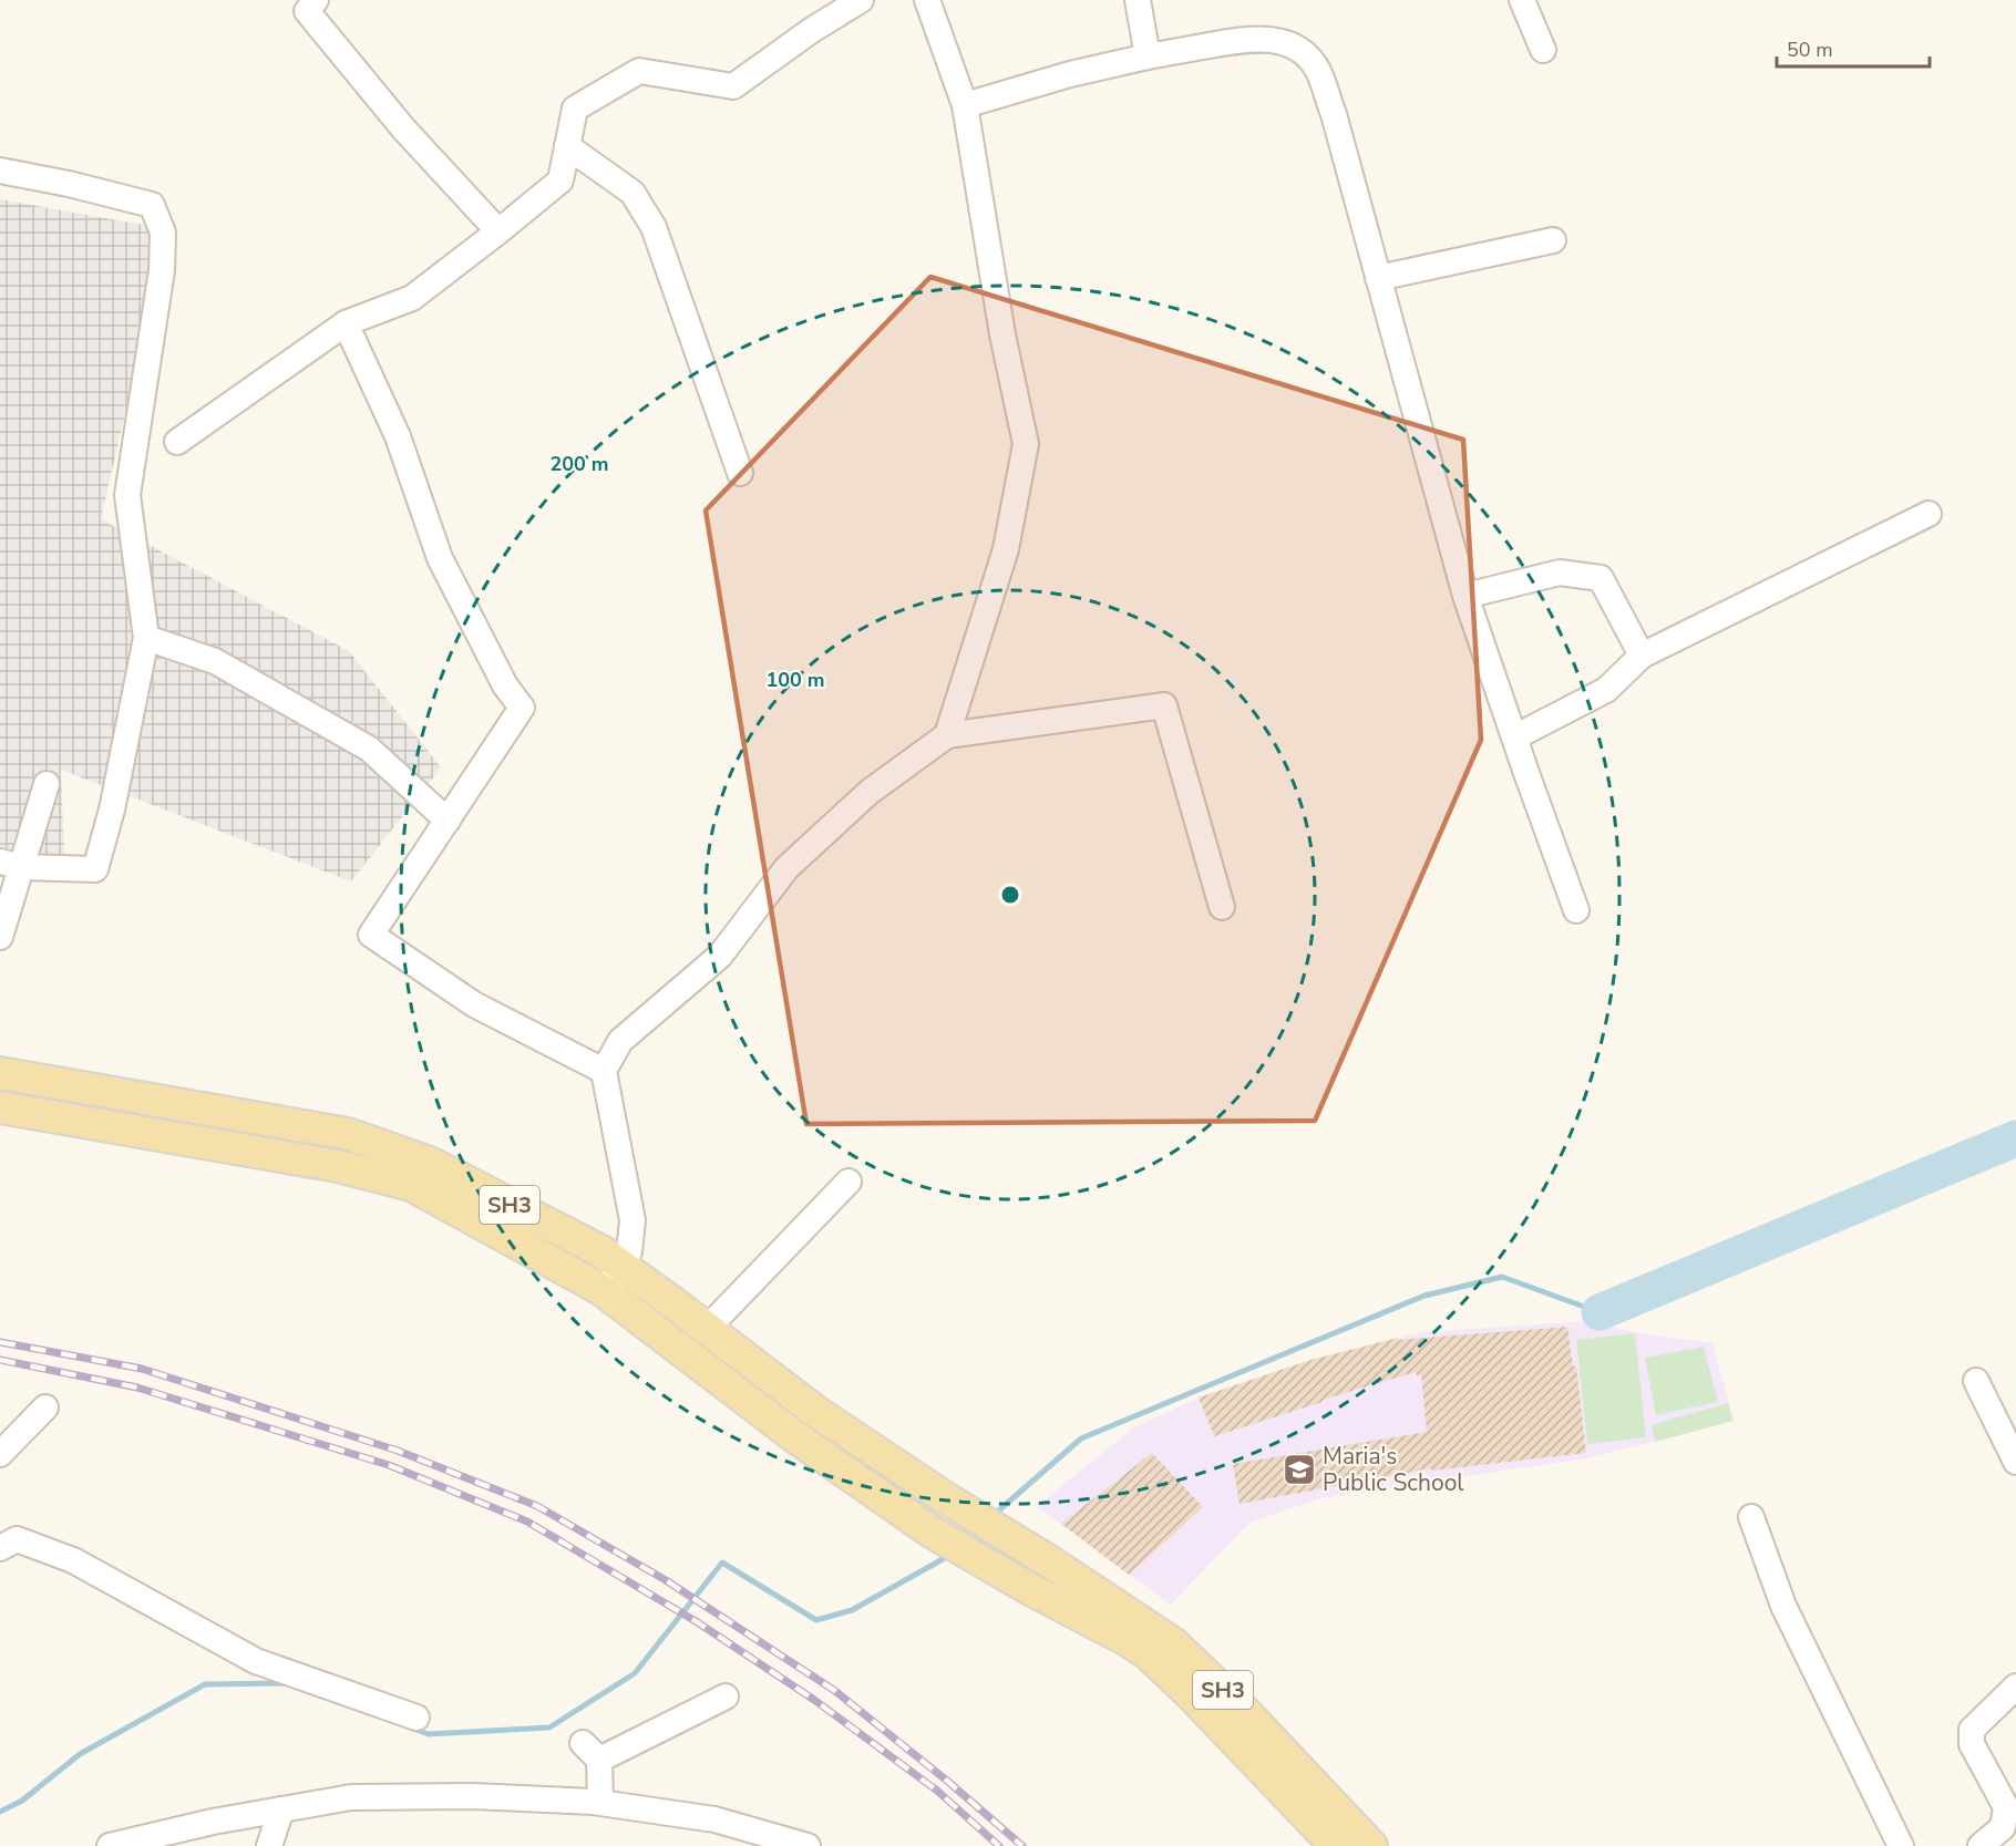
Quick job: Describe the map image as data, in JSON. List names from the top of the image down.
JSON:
{
  "streets": {
    "main road": ["SH3"]
  },
  "places": {
    "school or university": ["Maria's Public School"]
  },
  "scale_bar": "50 m",
  "rings": ["200 m", "100 m"]
}
